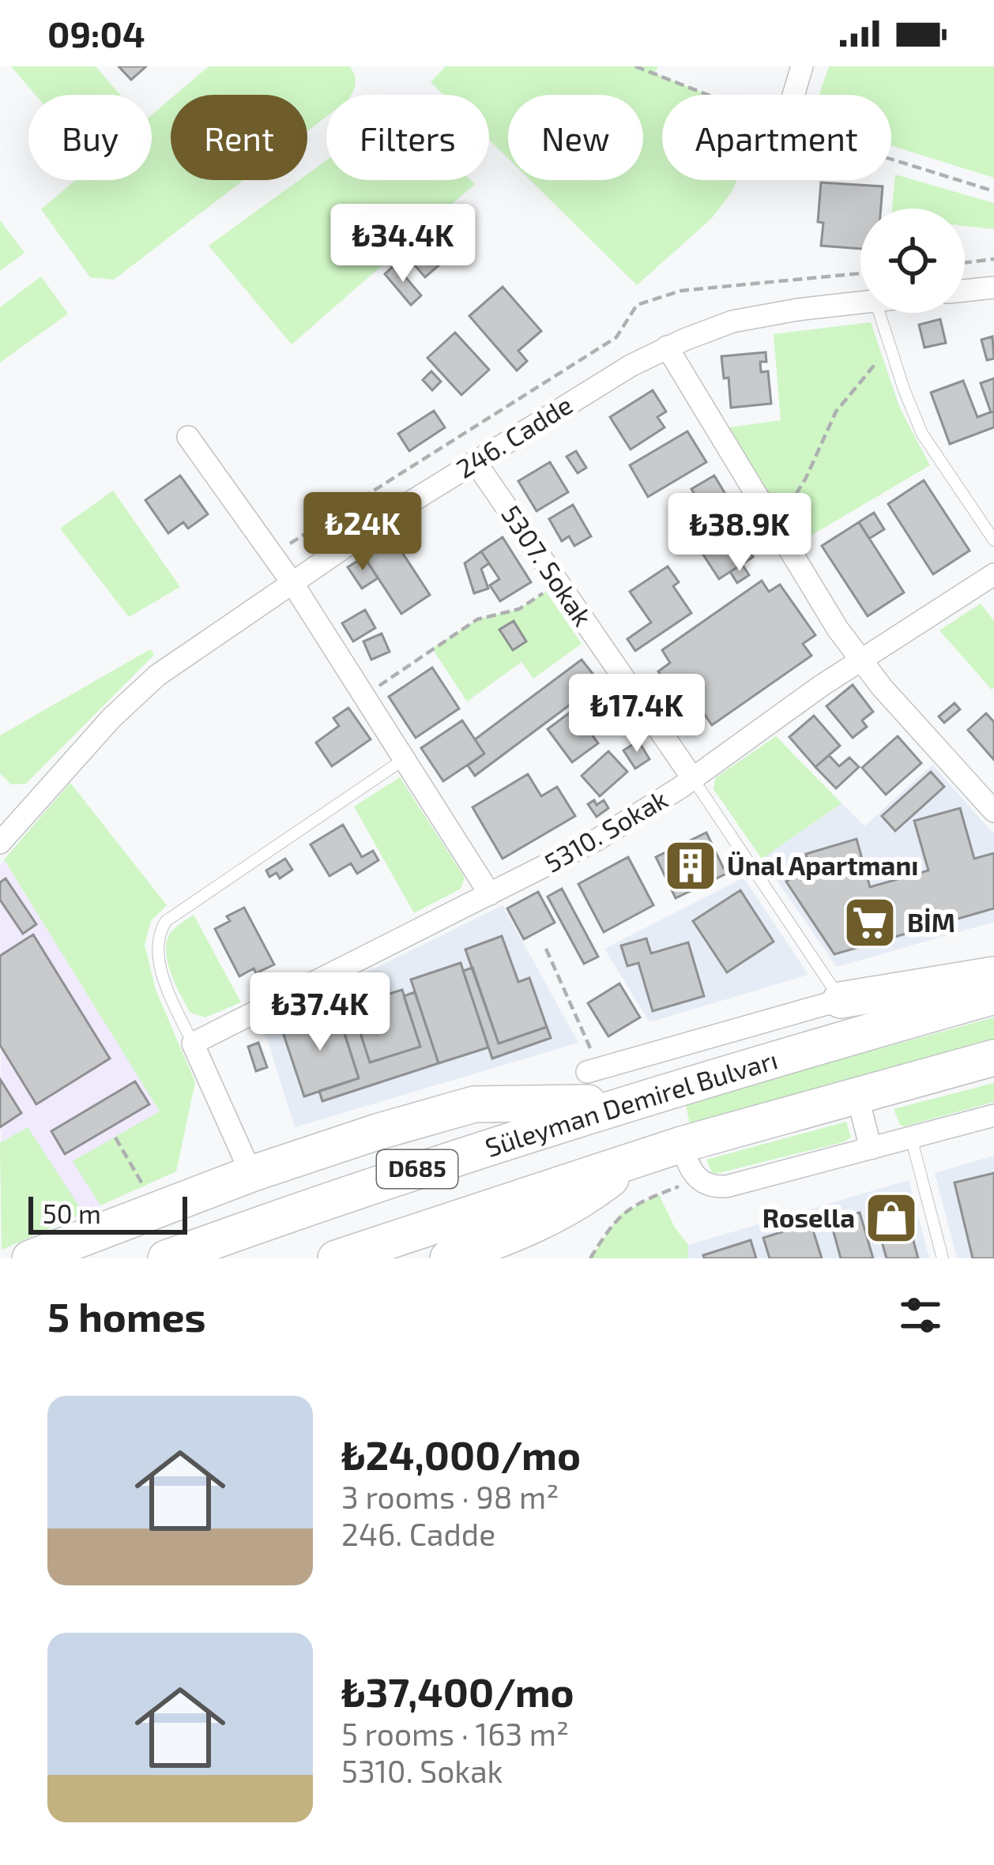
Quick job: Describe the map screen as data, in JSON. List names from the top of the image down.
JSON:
{
  "streets": {
    "highway": ["Süleyman Demirel Bulvarı", "D685"],
    "street": ["246. Cadde", "5307. Sokak", "5310. Sokak"]
  },
  "crossings": [
    ["246. Cadde", "5307. Sokak"],
    ["5307. Sokak", "5310. Sokak"]
  ],
  "places": {
    "building": ["Ünal Apartmanı"],
    "supermarket": ["BİM"],
    "shop": ["Rosella"]
  },
  "scale_bar": "50 m",
  "page": {
    "status": "09:04",
    "chip": [
      "Buy",
      "Rent",
      "Filters",
      "New",
      "Apartment"
    ],
    "price": [
      "₺34.4K",
      "₺24K",
      "₺38.9K",
      "₺17.4K",
      "₺37.4K"
    ],
    "scale": "50 m",
    "heading": "5 homes",
    "list": [
      {
        "name": "₺24,000/mo",
        "note": "3 rooms · 98 m² · 246. Cadde"
      },
      {
        "name": "₺37,400/mo",
        "note": "5 rooms · 163 m² · 5310. Sokak"
      }
    ]
  }
}
